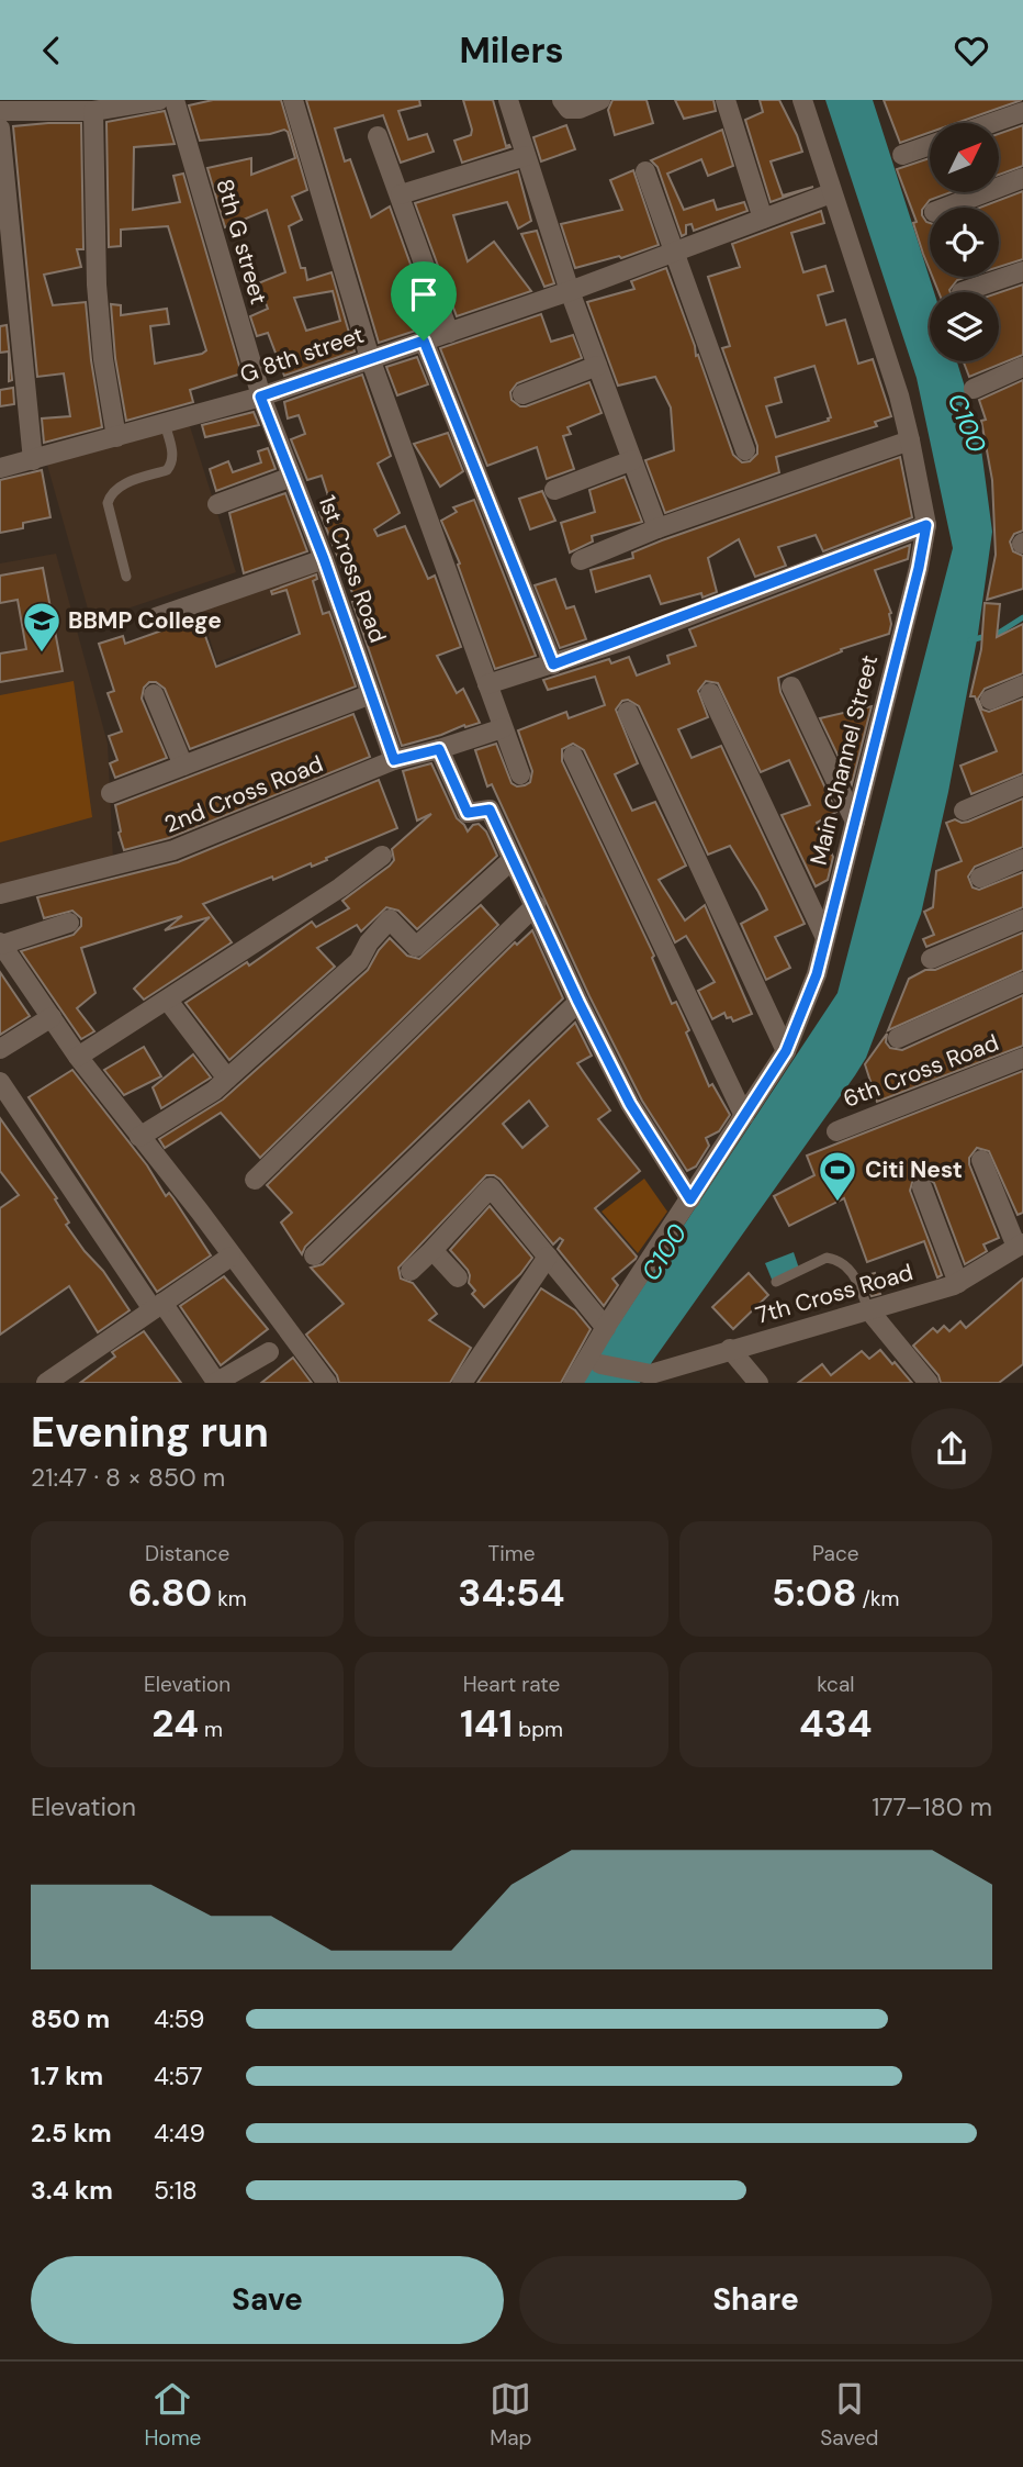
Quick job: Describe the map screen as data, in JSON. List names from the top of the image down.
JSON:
{
  "streets": {
    "street": [
      "8th G street",
      "G 8th street",
      "1st Cross Road",
      "Main Channel Street",
      "2nd Cross Road",
      "6th Cross Road",
      "7th Cross Road"
    ]
  },
  "crossings": [
    ["8th G street", "G 8th street"],
    ["8th G street", "1st Cross Road"],
    ["G 8th street", "1st Cross Road"],
    ["G 8th street", "Main Channel Street"],
    ["1st Cross Road", "2nd Cross Road"]
  ],
  "water": ["C100"],
  "places": {
    "school or university": ["BBMP College"],
    "sports": ["Citi Nest"]
  },
  "north": "top right",
  "page": {
    "header": "Milers",
    "heading": ["Evening run", "21:47 · 8 × 850 m"],
    "stats": [
      ["Distance", "6.80 km"],
      ["Time", "34:54"],
      ["Pace", "5:08 /km"],
      ["Elevation", "24 m"],
      ["Heart rate", "141 bpm"],
      ["kcal", "434"]
    ],
    "chart": ["Elevation", "177–180 m"],
    "list": [
      {
        "name": "850 m",
        "note": "4:59"
      },
      {
        "name": "1.7 km",
        "note": "4:57"
      },
      {
        "name": "2.5 km",
        "note": "4:49"
      },
      {
        "name": "3.4 km",
        "note": "5:18"
      }
    ],
    "buttons": ["Save", "Share"],
    "tabs": ["Home", "Map", "Saved"]
  }
}
